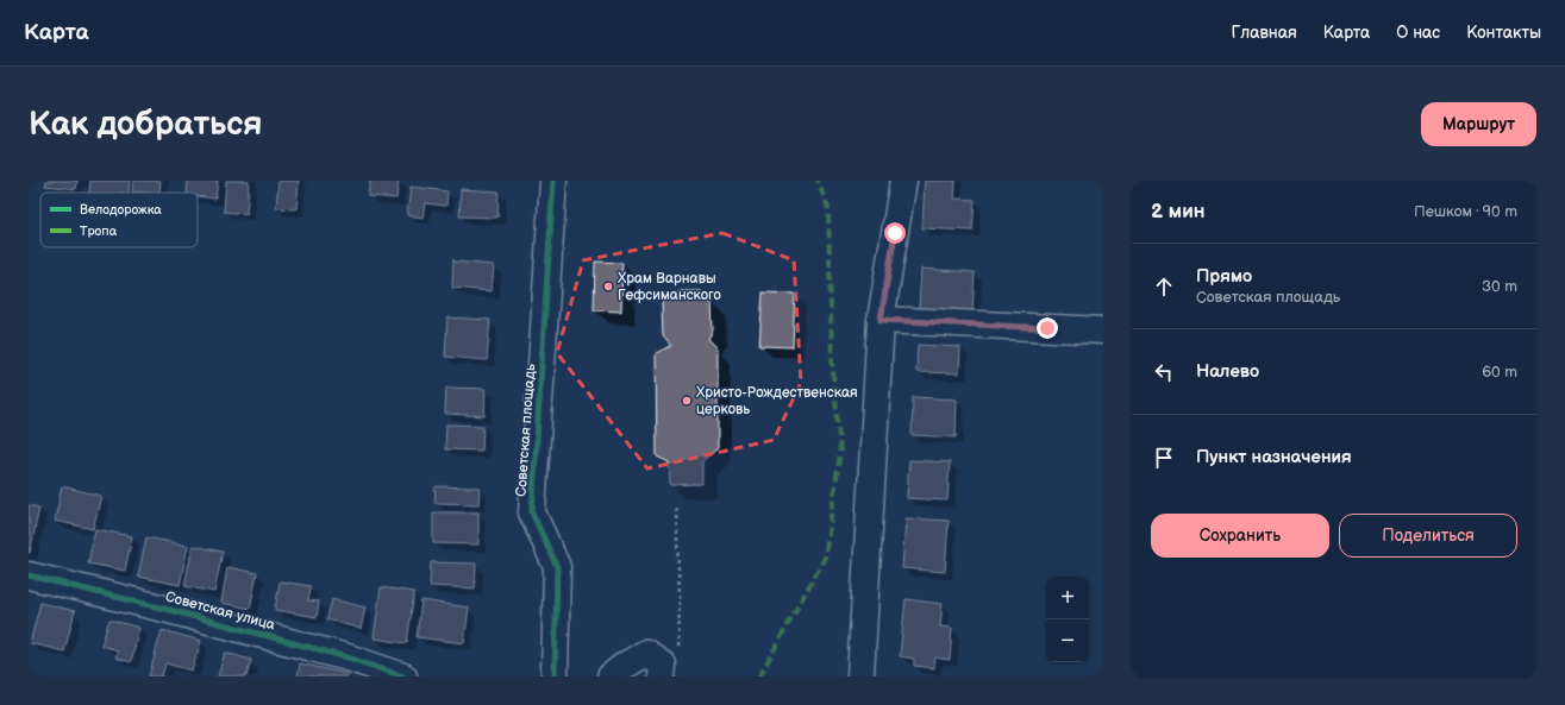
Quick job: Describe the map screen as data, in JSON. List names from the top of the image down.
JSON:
{
  "streets": {
    "street": ["Советская площадь", "Советская улица"]
  },
  "places": ["Храм Варнавы Гефсиманского", "Христо-Рождественская церковь"],
  "legend": ["Велодорожка", "Тропа"],
  "page": {
    "header": "Карта",
    "nav": [
      "Главная",
      "Карта",
      "О нас",
      "Контакты"
    ],
    "buttons": [
      "Маршрут",
      ["Сохранить", "Поделиться"]
    ],
    "title": "Как добраться",
    "heading": ["2 мин", "Пешком · 90 m"],
    "list": [
      ["Прямо", "Советская площадь", "30 m"],
      ["Налево", "60 m"],
      "Пункт назначения"
    ],
    "map_buttons": ["+", "−"]
  }
}
